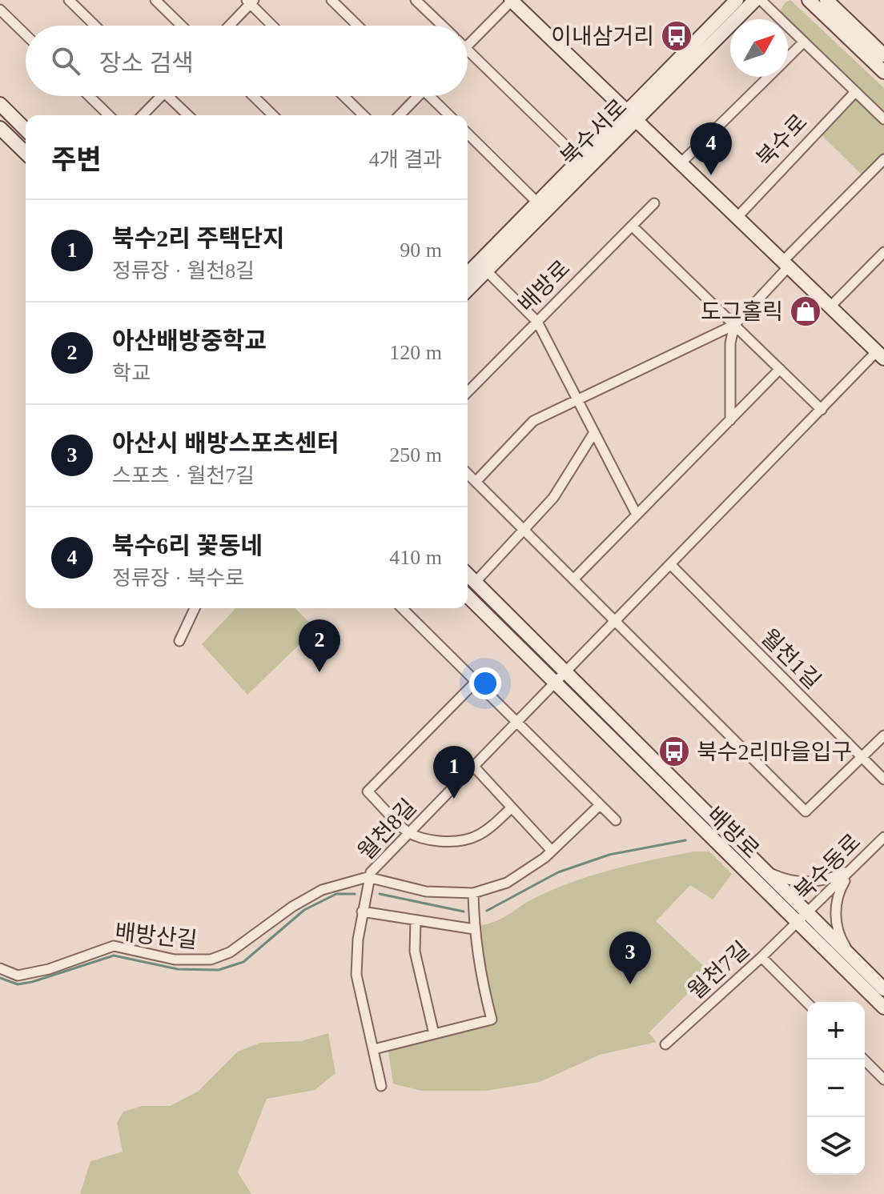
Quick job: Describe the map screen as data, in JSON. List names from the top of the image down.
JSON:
{
  "streets": {
    "street": [
      "북수서로",
      "북수로",
      "배방로",
      "월천1길",
      "월천8길",
      "북수동로",
      "배방산길",
      "월천7길"
    ]
  },
  "crossings": [
    ["배방로", "월천8길"],
    ["배방로", "북수동로"],
    ["배방로", "월천7길"],
    ["월천8길", "배방산길"],
    ["북수동로", "월천7길"]
  ],
  "places": {
    "bus stop": ["이내삼거리", "북수2리마을입구"],
    "shop": ["도그홀릭"]
  },
  "north": "top right",
  "page": {
    "search": "장소 검색",
    "heading": ["주변", "4개 결과"],
    "pins": [
      "4",
      "2",
      "1",
      "3"
    ],
    "list": [
      {
        "mark": "1",
        "name": "북수2리 주택단지",
        "note": "정류장 · 월천8길",
        "value": "90 m"
      },
      {
        "mark": "2",
        "name": "아산배방중학교",
        "note": "학교",
        "value": "120 m"
      },
      {
        "mark": "3",
        "name": "아산시 배방스포츠센터",
        "note": "스포츠 · 월천7길",
        "value": "250 m"
      },
      {
        "mark": "4",
        "name": "북수6리 꽃동네",
        "note": "정류장 · 북수로",
        "value": "410 m"
      }
    ],
    "map_buttons": ["+", "−"]
  }
}
